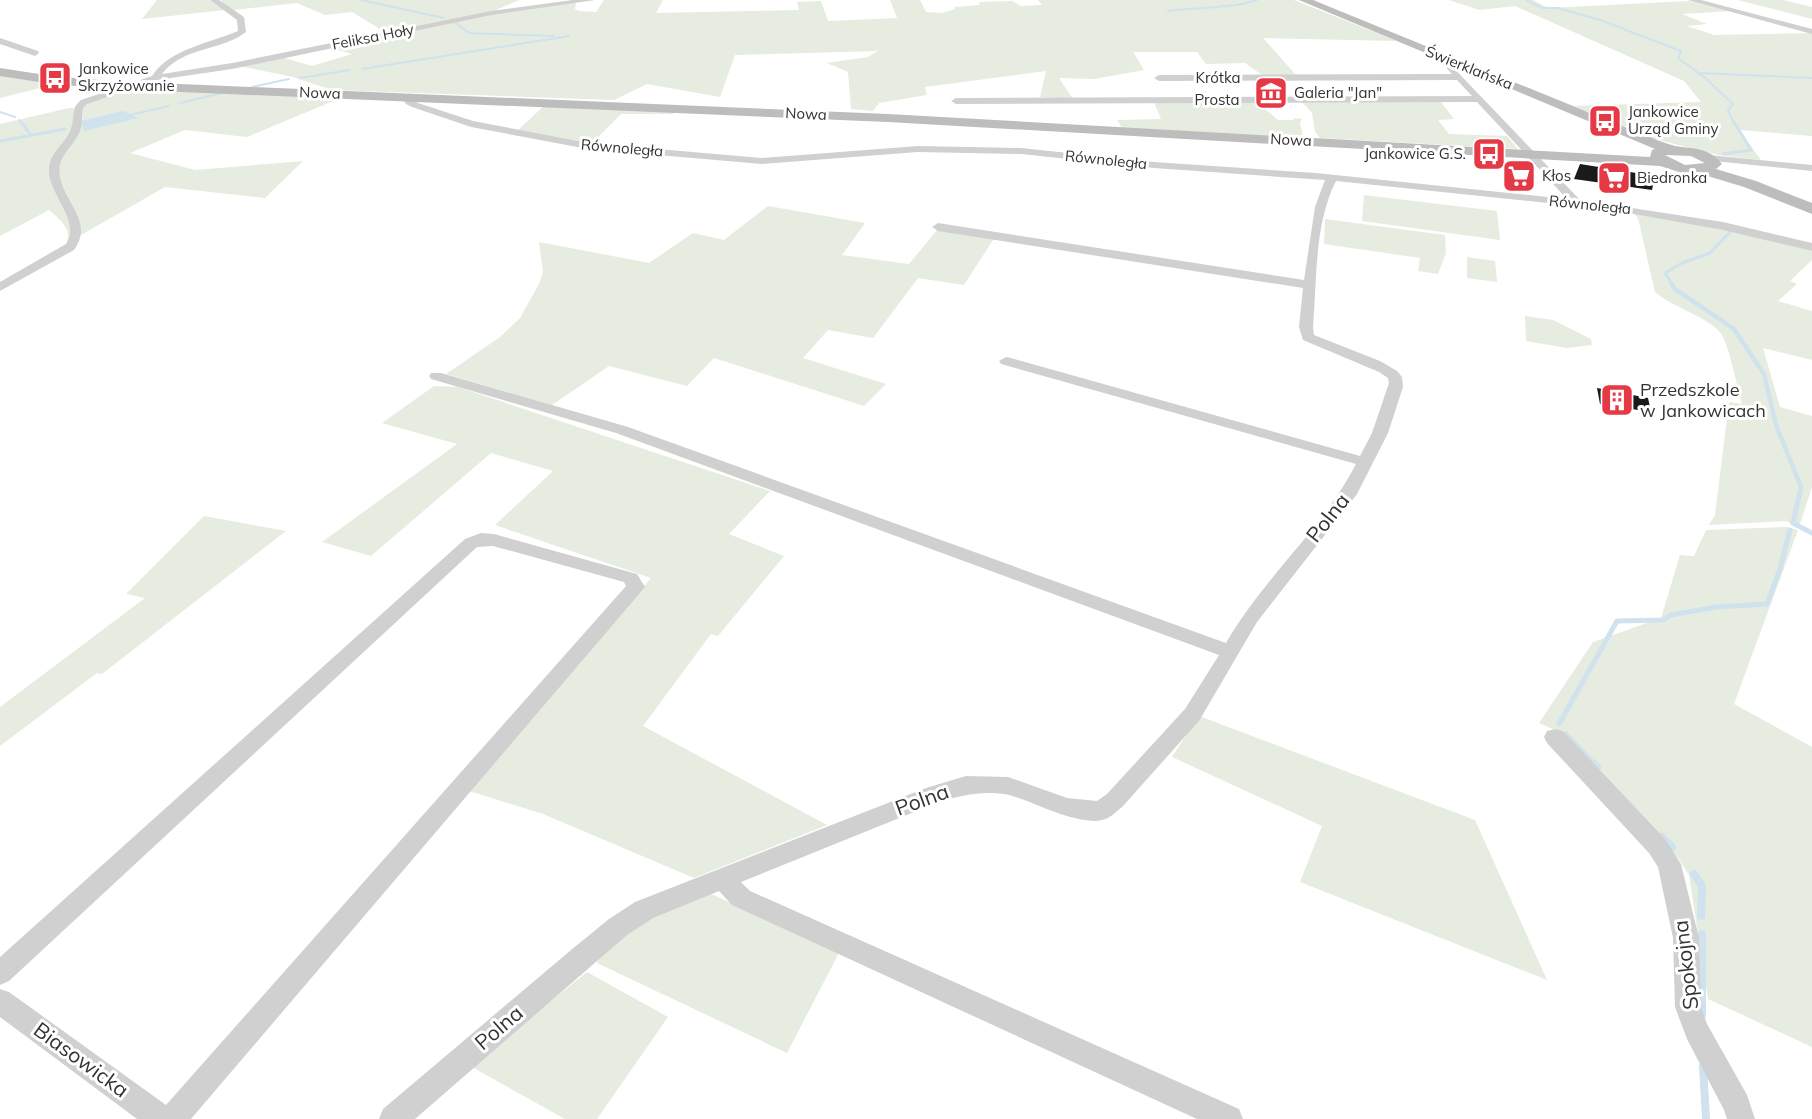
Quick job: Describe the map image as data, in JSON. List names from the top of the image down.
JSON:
{
  "streets": {
    "street": [
      "Feliksa Hoły",
      "Świerklańska",
      "Krótka",
      "Nowa",
      "Prosta",
      "Równoległa",
      "Polna",
      "Spokojna",
      "Biasowicka"
    ]
  },
  "crossings": [
    ["Świerklańska", "Nowa"],
    ["Nowa", "Równoległa"],
    ["Równoległa", "Polna"]
  ],
  "places": {
    "bus stop": ["Jankowice Skrzyżowanie", "Jankowice Urząd Gminy", "Jankowice G.S."],
    "museum": ["Galeria \"Jan\""],
    "supermarket": ["Kłos", "Biedronka"],
    "building": ["Przedszkole w Jankowicach"]
  }
}
